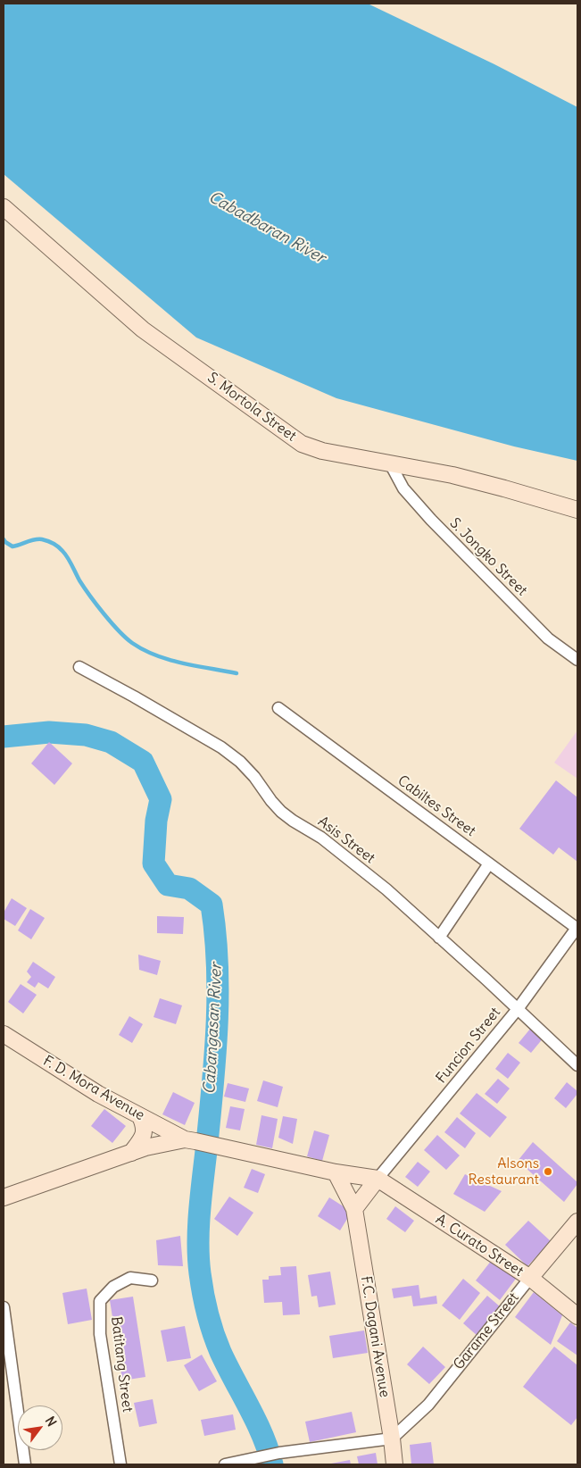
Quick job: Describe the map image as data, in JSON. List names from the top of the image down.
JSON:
{
  "streets": {
    "street": [
      "S. Mortola Street",
      "S. Jongko Street",
      "Cabiltes Street",
      "Asis Street",
      "Funcion Street",
      "F. D. Mora Avenue",
      "A. Curato Street",
      "Garame Street",
      "F.C. Dagani Avenue",
      "Batitang Street"
    ]
  },
  "crossings": [
    ["S. Mortola Street", "S. Jongko Street"],
    ["Cabiltes Street", "Funcion Street"],
    ["Asis Street", "Funcion Street"],
    ["Funcion Street", "A. Curato Street"],
    ["A. Curato Street", "Garame Street"],
    ["Garame Street", "F.C. Dagani Avenue"]
  ],
  "water": ["Cabadbaran River", "Cabangasan River"],
  "places": ["Alsons Restaurant"],
  "north": "top right"
}
